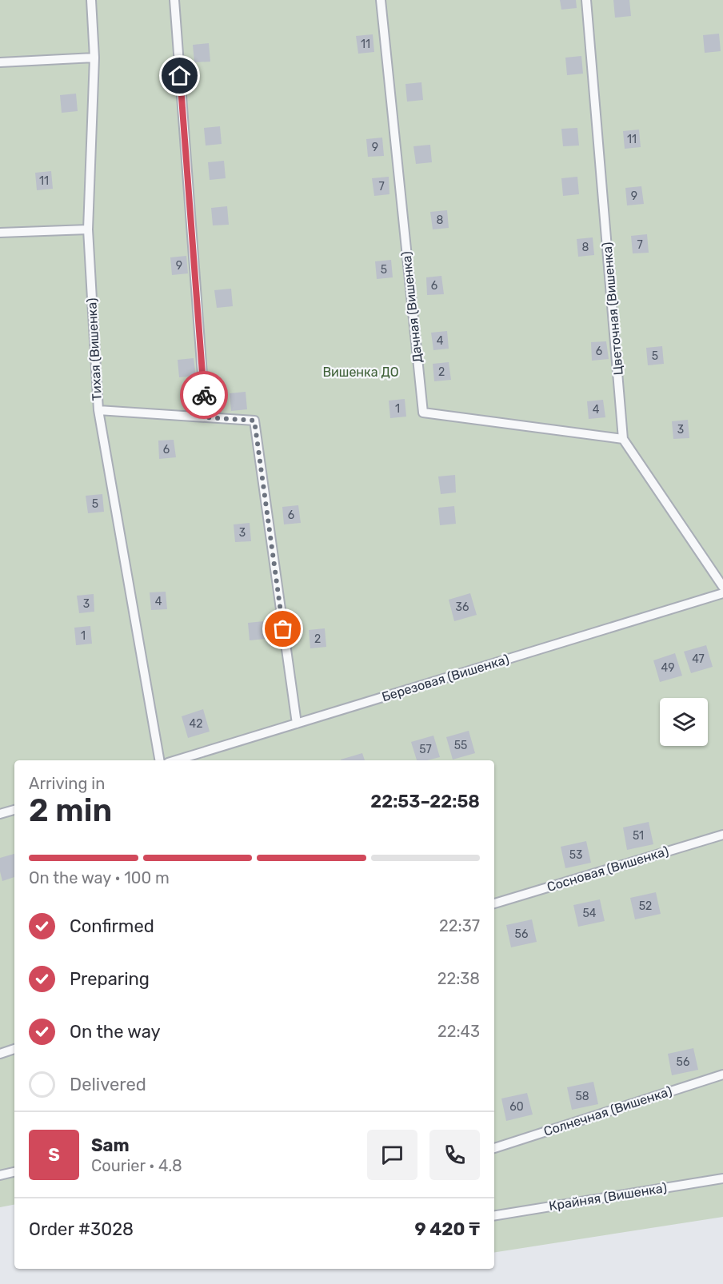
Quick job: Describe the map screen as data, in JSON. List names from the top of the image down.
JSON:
{
  "streets": {
    "lane": [
      "Дачная (Вишенка)",
      "Цветочная (Вишенка)",
      "Тихая (Вишенка)",
      "Березовая (Вишенка)",
      "Сосновая (Вишенка)",
      "Солнечная (Вишенка)",
      "Крайняя (Вишенка)"
    ]
  },
  "crossings": [
    ["Дачная (Вишенка)", "Цветочная (Вишенка)"],
    ["Тихая (Вишенка)", "Березовая (Вишенка)"]
  ],
  "parks": ["Вишенка ДО"],
  "house_numbers": [
    "11",
    "11",
    "9",
    "11",
    "7",
    "9",
    "8",
    "7",
    "8",
    "9",
    "5",
    "6",
    "4",
    "6",
    "5",
    "2",
    "1",
    "4",
    "3",
    "6",
    "5",
    "6",
    "3",
    "4",
    "3",
    "36",
    "1",
    "2",
    "47",
    "49",
    "42",
    "55",
    "57",
    "51",
    "53",
    "52",
    "54",
    "56",
    "56",
    "58",
    "60"
  ],
  "page": {
    "heading": ["2 min", "Arriving in", "22:53–22:58"],
    "panel": [
      "Sam",
      "Courier · 4.8",
      "Order #3028",
      "9 420 ₸"
    ],
    "bar": "On the way · 100 m",
    "list": [
      ["Confirmed", "22:37"],
      ["Preparing", "22:38"],
      ["On the way", "22:43"],
      "Delivered"
    ],
    "round": "S"
  }
}
